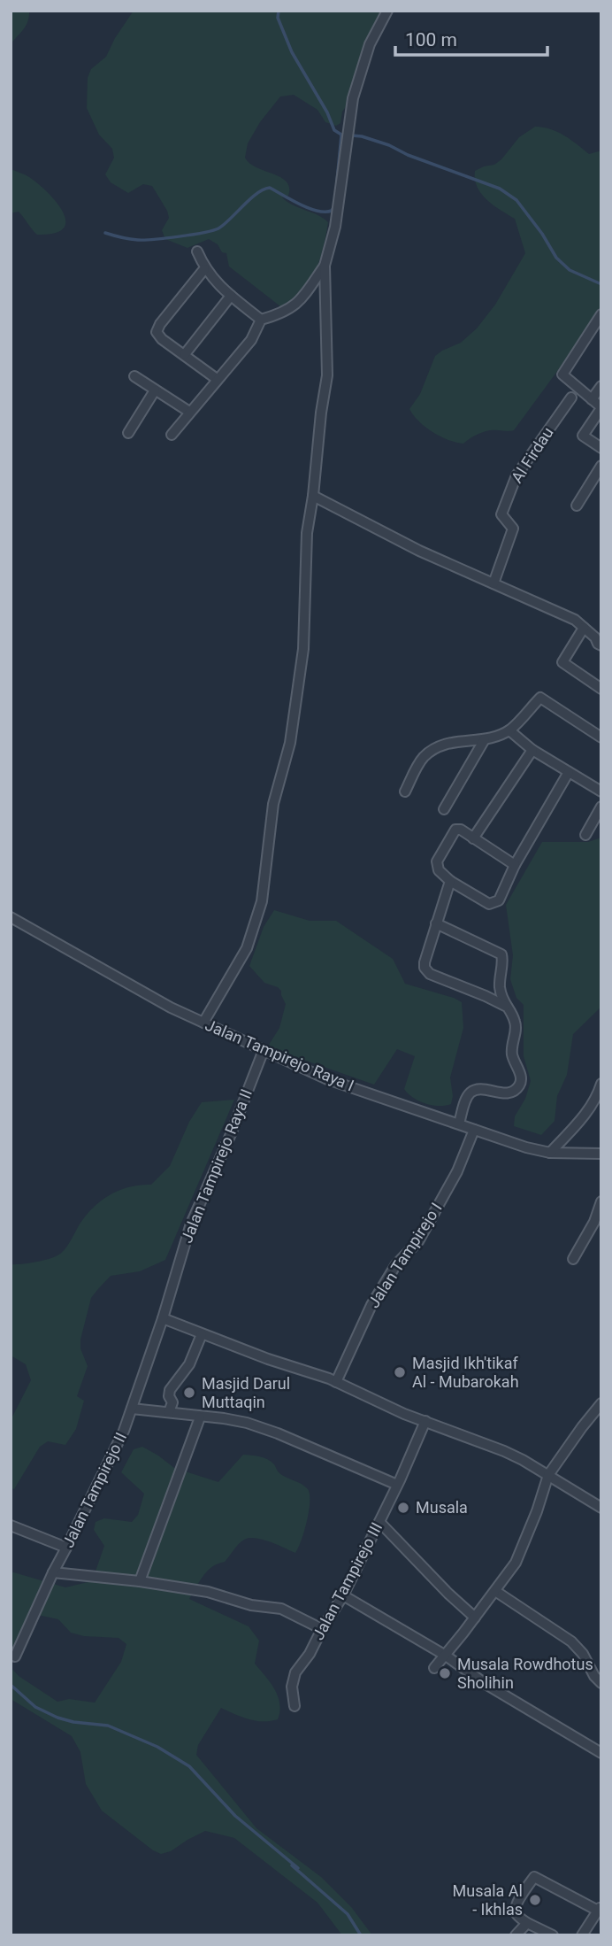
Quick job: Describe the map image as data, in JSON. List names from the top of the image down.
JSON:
{
  "streets": {
    "street": [
      "Al Firdau",
      "Jalan Tampirejo Raya I",
      "Jalan Tampirejo Raya II",
      "Jalan Tampirejo I",
      "Jalan Tampirejo II",
      "Jalan Tampirejo III"
    ]
  },
  "crossings": [
    ["Jalan Tampirejo Raya I", "Jalan Tampirejo Raya II"],
    ["Jalan Tampirejo Raya I", "Jalan Tampirejo I"],
    ["Jalan Tampirejo Raya II", "Jalan Tampirejo II"]
  ],
  "places": [
    "Masjid Ikh'tikaf Al - Mubarokah",
    "Masjid Darul Muttaqin",
    "Musala",
    "Musala Rowdhotus Sholihin",
    "Musala Al - Ikhlas"
  ],
  "scale_bar": "100 m"
}
